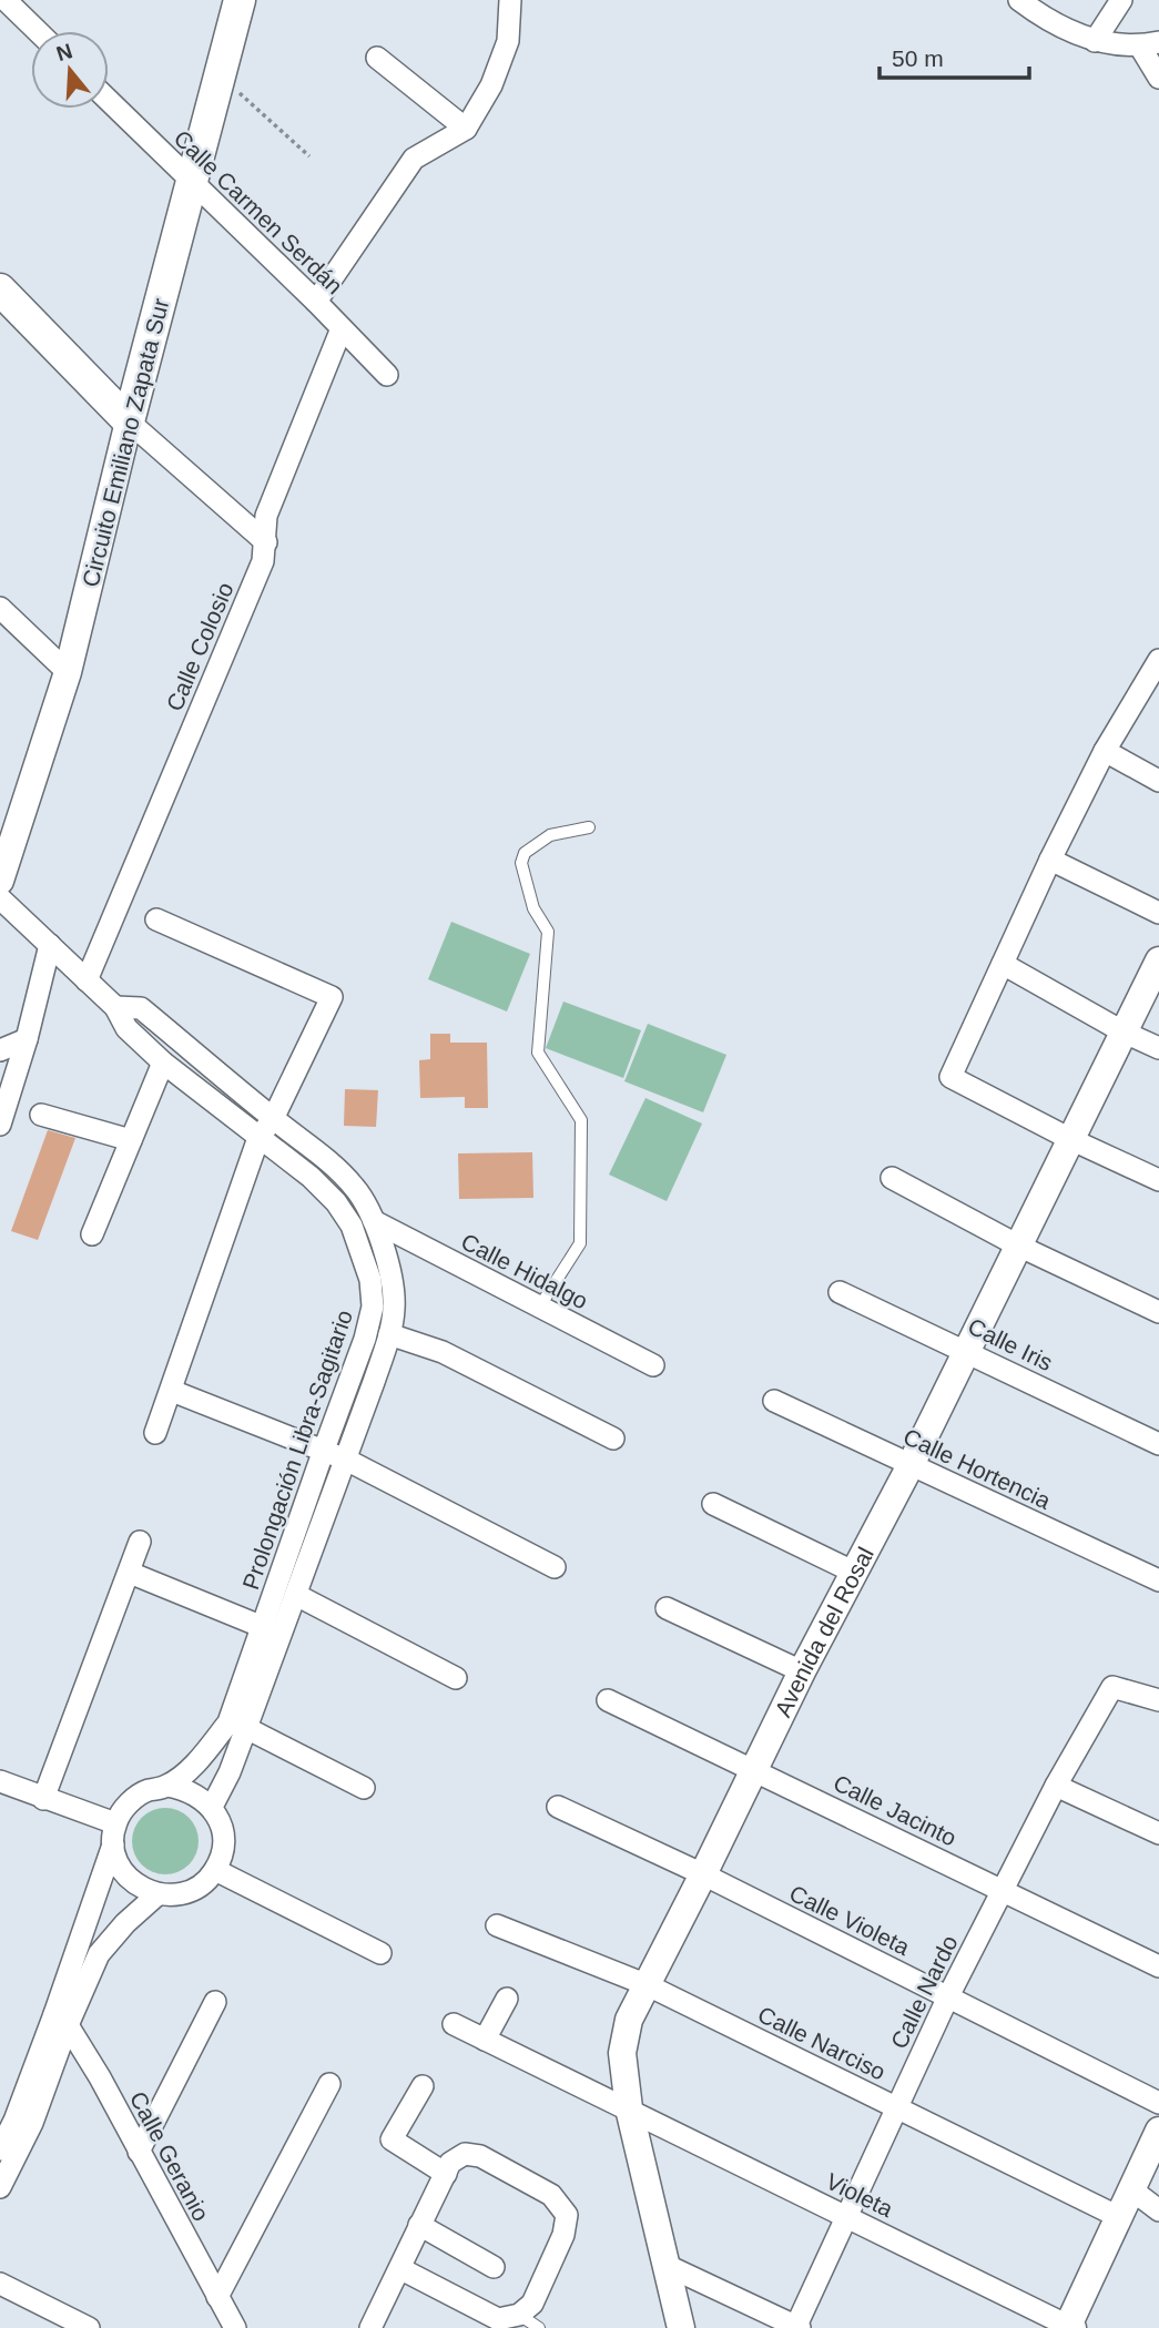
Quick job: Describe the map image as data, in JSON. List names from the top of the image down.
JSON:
{
  "streets": {
    "main road": ["Circuito Emiliano Zapata Sur"],
    "street": [
      "Calle Carmen Serdán",
      "Calle Colosio",
      "Calle Hidalgo",
      "Calle Iris",
      "Prolongación Libra-Sagitario",
      "Calle Hortencia",
      "Avenida del Rosal",
      "Calle Jacinto",
      "Calle Violeta",
      "Calle Nardo",
      "Calle Narciso",
      "Calle Geranio",
      "Violeta"
    ]
  },
  "crossings": [
    ["Calle Carmen Serdán", "Circuito Emiliano Zapata Sur"],
    ["Calle Carmen Serdán", "Calle Colosio"],
    ["Calle Hidalgo", "Prolongación Libra-Sagitario"],
    ["Calle Iris", "Avenida del Rosal"],
    ["Calle Hortencia", "Avenida del Rosal"],
    ["Avenida del Rosal", "Calle Jacinto"],
    ["Avenida del Rosal", "Calle Violeta"],
    ["Avenida del Rosal", "Calle Narciso"],
    ["Avenida del Rosal", "Violeta"],
    ["Calle Jacinto", "Calle Nardo"],
    ["Calle Violeta", "Calle Nardo"],
    ["Calle Nardo", "Calle Narciso"],
    ["Calle Nardo", "Violeta"]
  ],
  "scale_bar": "50 m",
  "north": "top"
}
